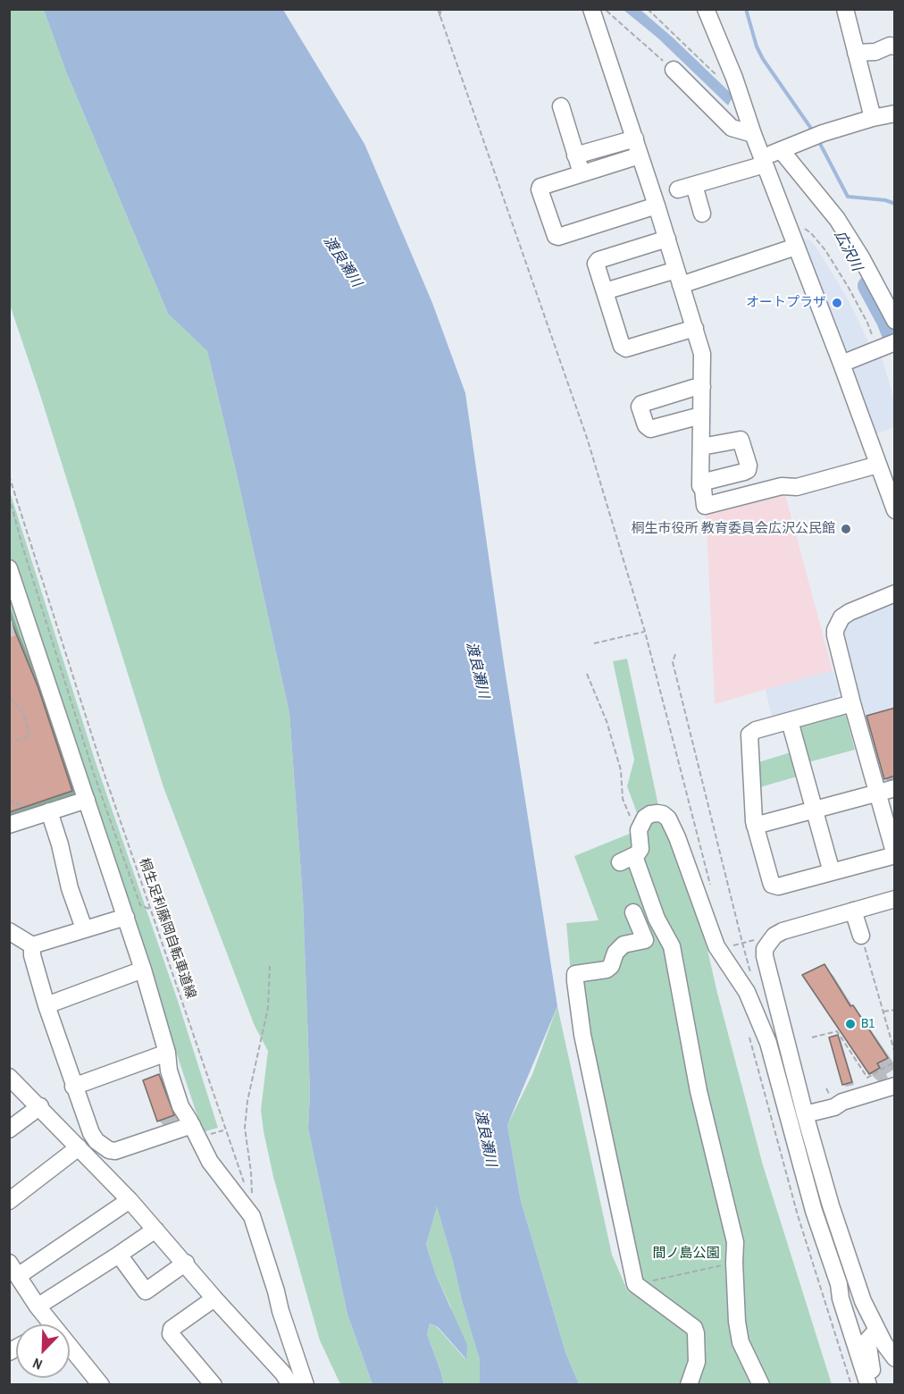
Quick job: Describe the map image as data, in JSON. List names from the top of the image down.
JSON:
{
  "streets": {
    "path": ["桐生足利藤岡自転車道線"]
  },
  "water": ["広沢川", "渡良瀬川"],
  "parks": ["間ノ島公園"],
  "places": ["オートプラザ", "桐生市役所 教育委員会広沢公民館", "B1"],
  "north": "bottom left"
}
